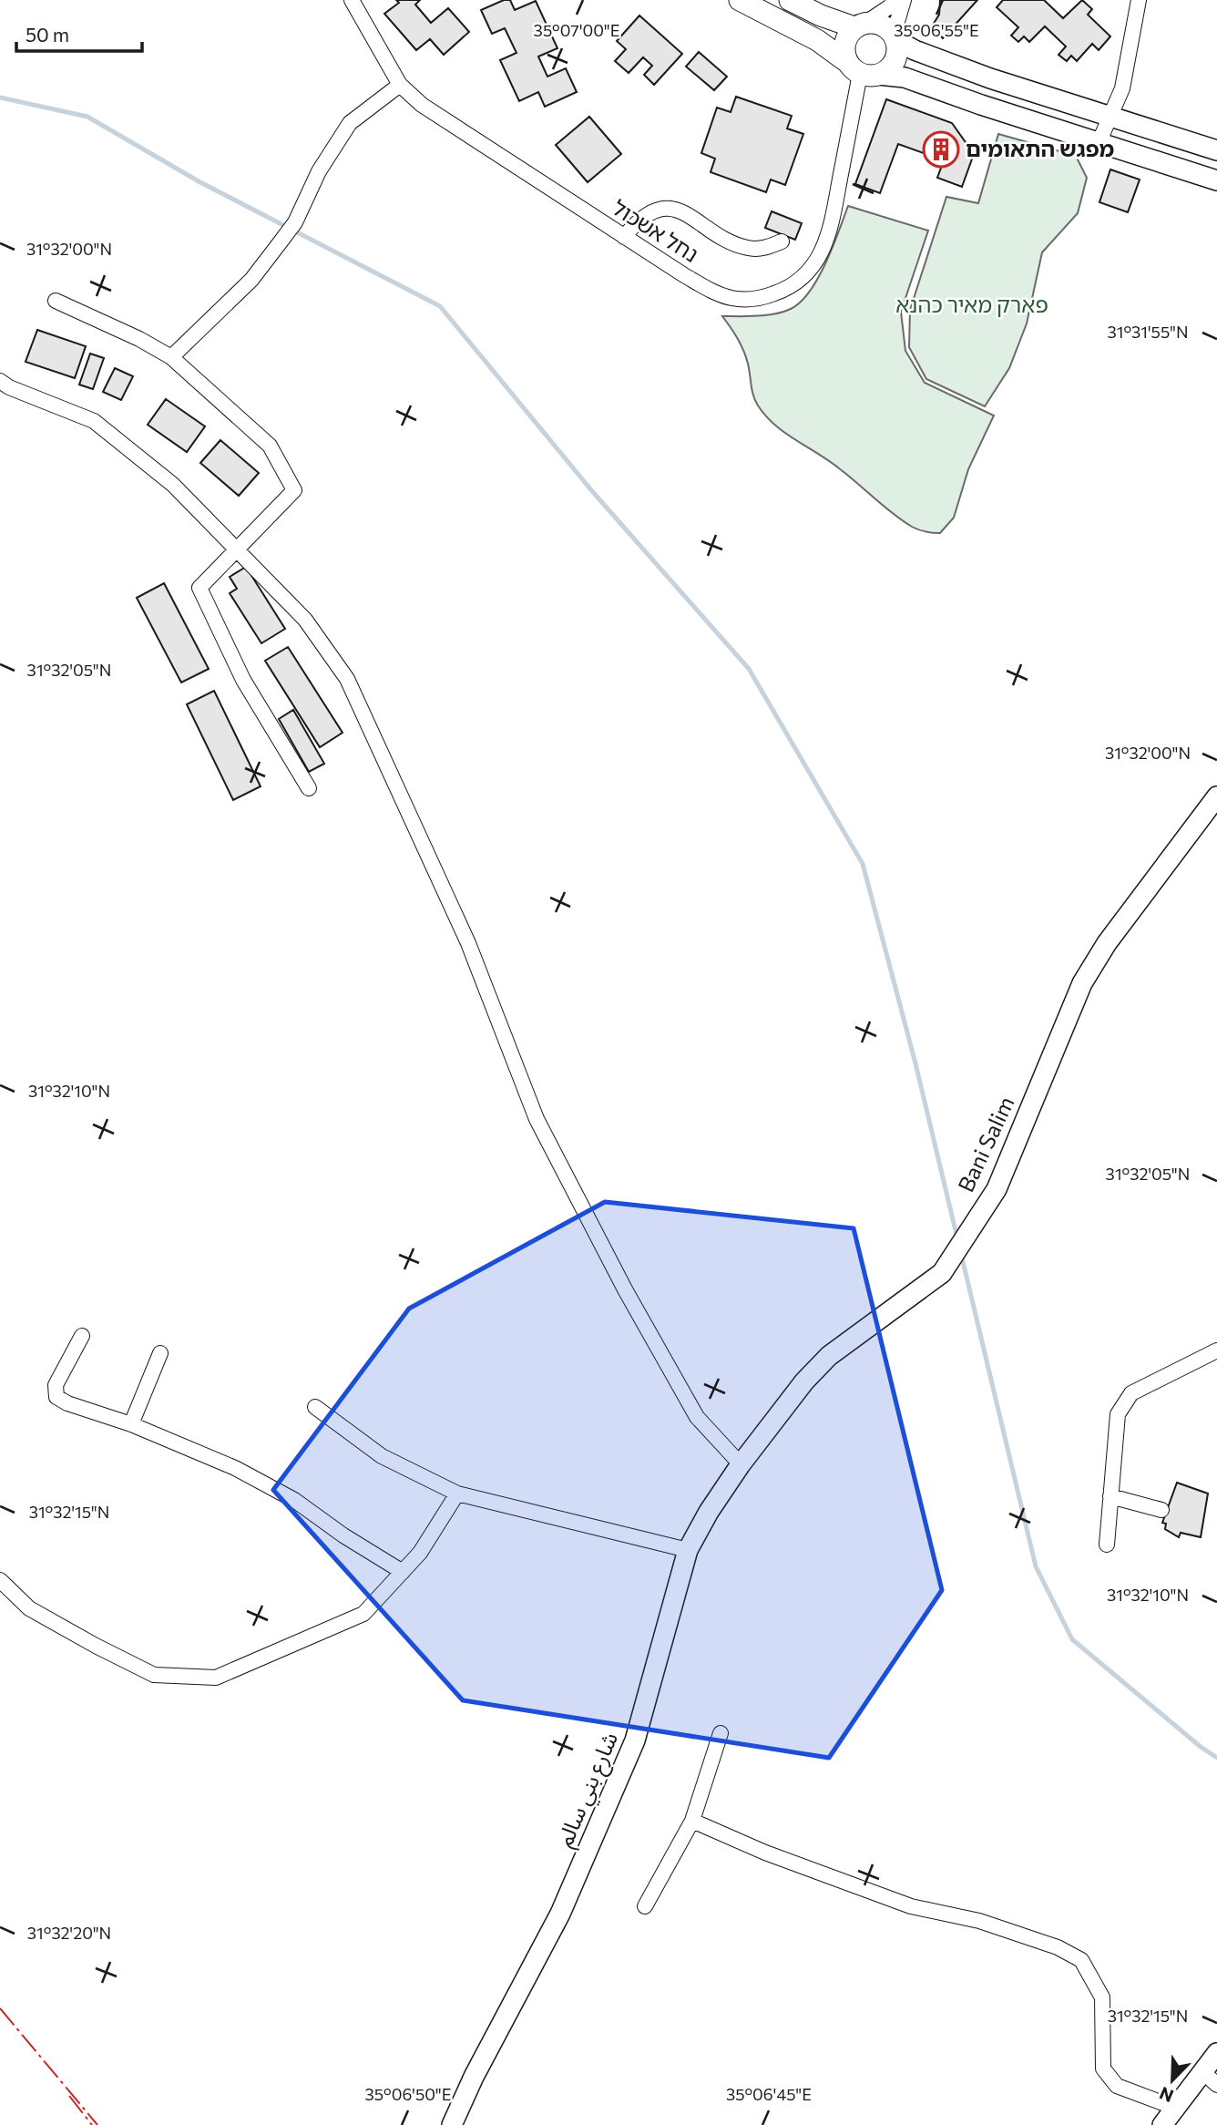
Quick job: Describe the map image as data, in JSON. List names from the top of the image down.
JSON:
{
  "streets": {
    "street": ["נחל אשכול", "Bani Salim", "شارع بني سالم"]
  },
  "crossings": [
    ["Bani Salim", "شارع بني سالم"]
  ],
  "parks": ["פארק מאיר כהנא"],
  "places": {
    "building": ["מפגש התאומים"]
  },
  "scale_bar": "50 m",
  "north": "bottom left",
  "coordinates": [
    "35°07'00\"E",
    "35°06'55\"E",
    "31°32'00\"N",
    "31°31'55\"N",
    "31°32'05\"N",
    "31°32'10\"N",
    "31°32'15\"N",
    "31°32'20\"N",
    "35°06'50\"E",
    "35°06'45\"E"
  ]
}
